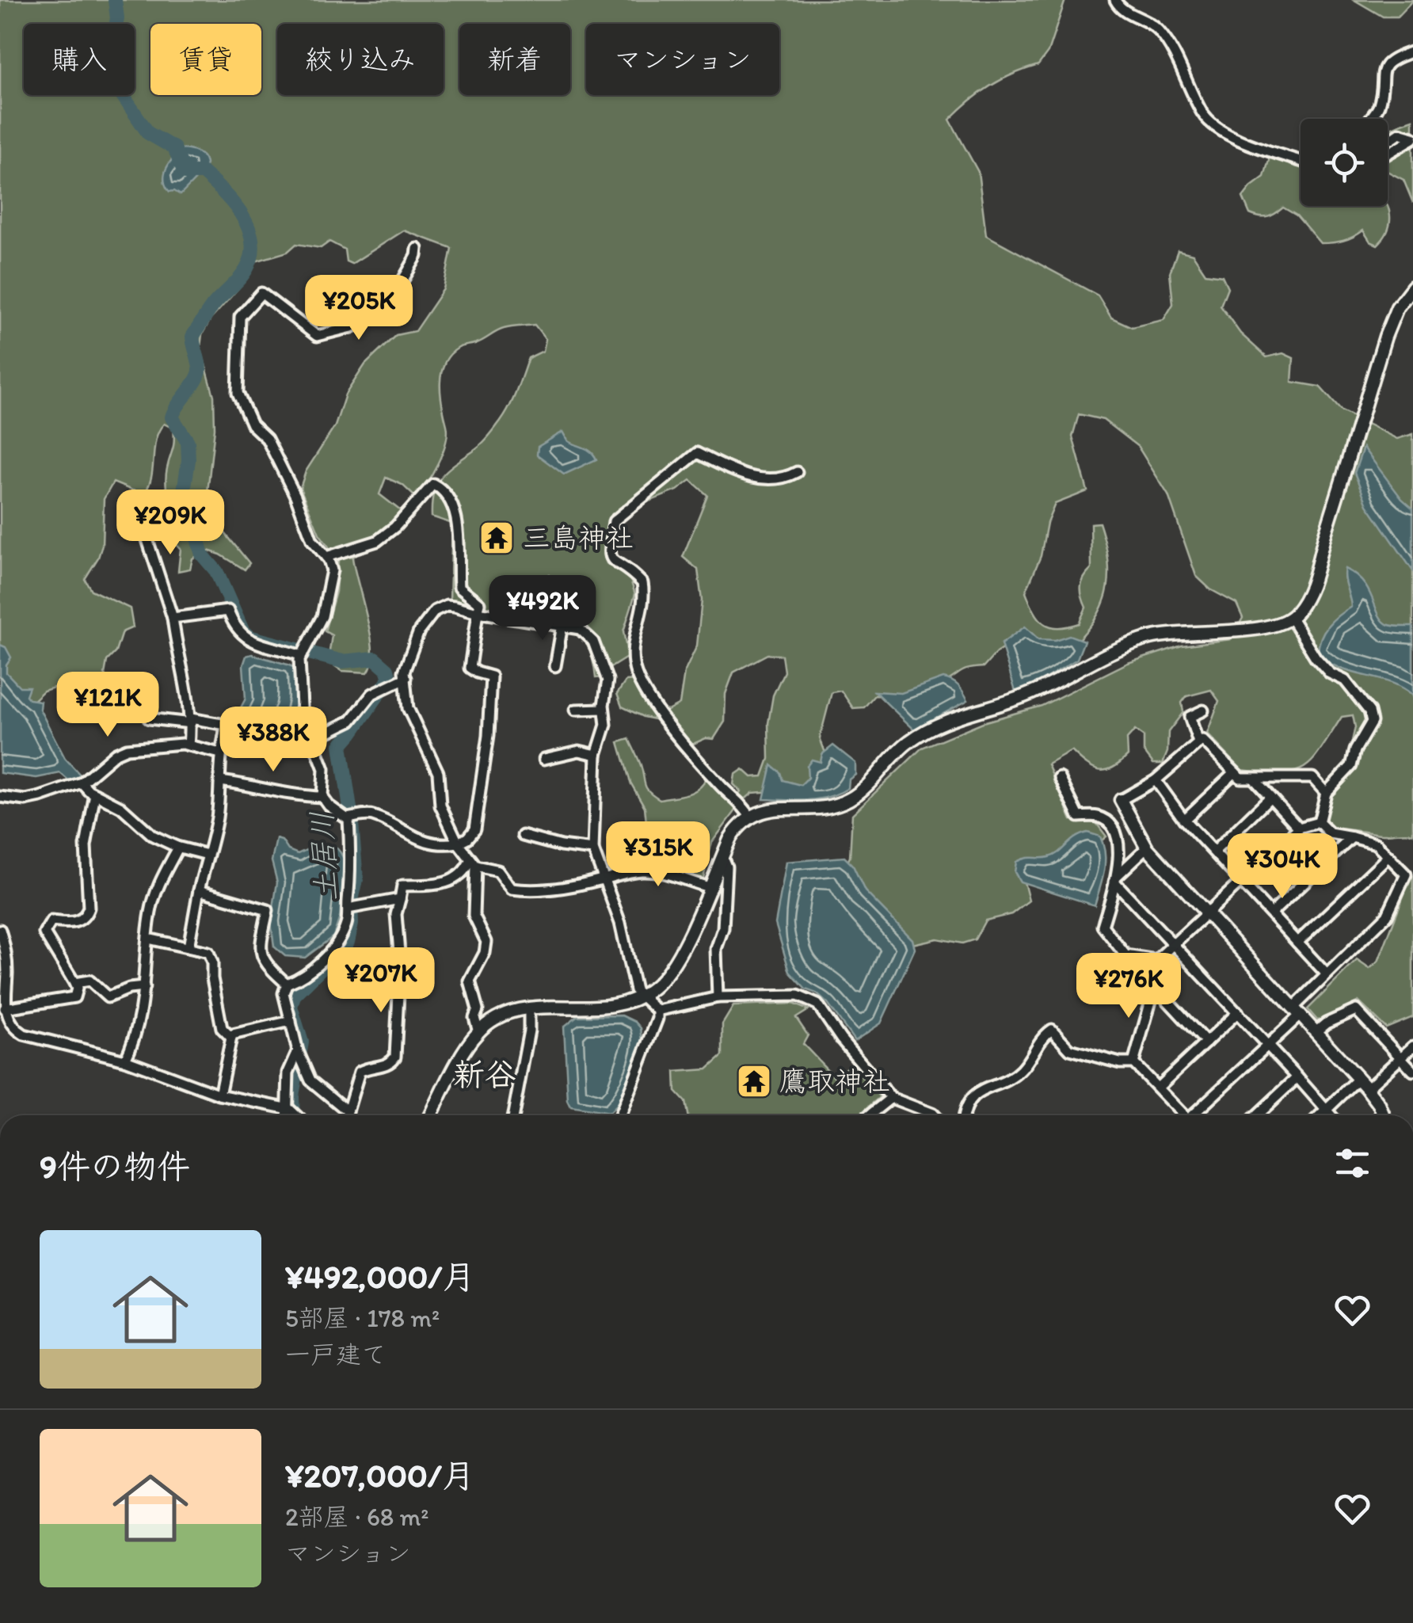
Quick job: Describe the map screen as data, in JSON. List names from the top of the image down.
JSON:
{
  "districts": ["新谷"],
  "water": ["土居川"],
  "places": {
    "temple": ["三島神社", "鷹取神社"]
  },
  "page": {
    "chip": [
      "購入",
      "賃貸",
      "絞り込み",
      "新着",
      "マンション"
    ],
    "price": [
      "¥205K",
      "¥209K",
      "¥492K",
      "¥121K",
      "¥388K",
      "¥315K",
      "¥304K",
      "¥207K",
      "¥276K"
    ],
    "heading": "9件の物件",
    "list": [
      {
        "name": "¥492,000/月",
        "note": "5部屋 · 178 m² · 一戸建て"
      },
      {
        "name": "¥207,000/月",
        "note": "2部屋 · 68 m² · マンション"
      }
    ]
  }
}
